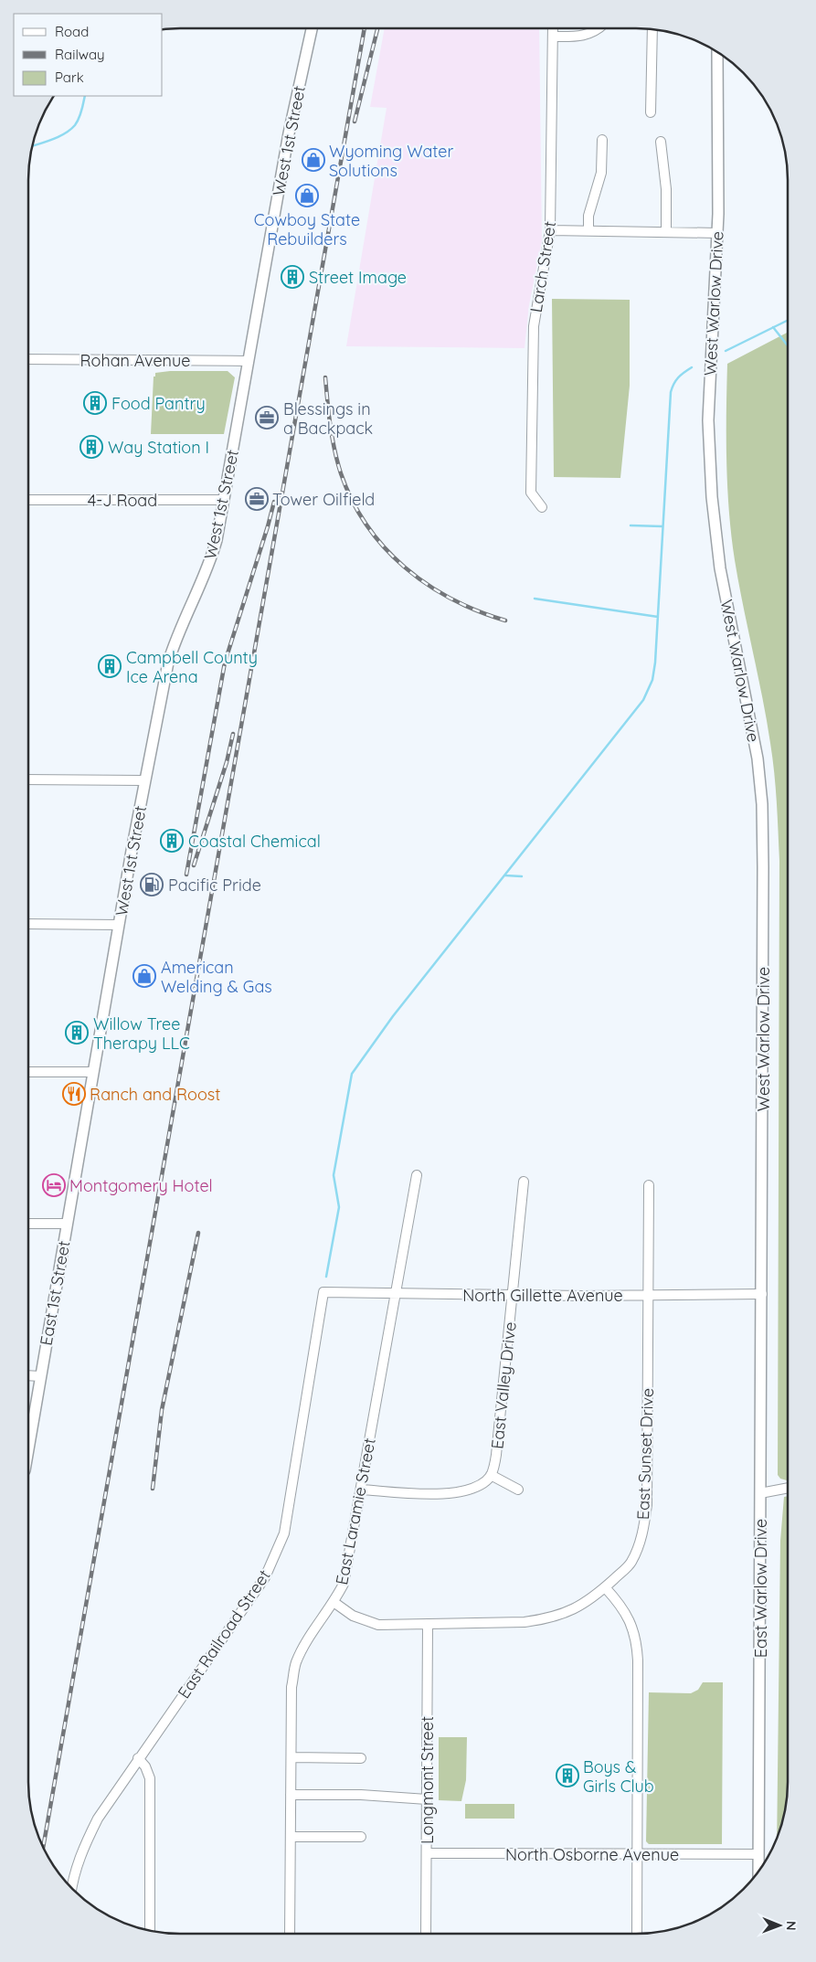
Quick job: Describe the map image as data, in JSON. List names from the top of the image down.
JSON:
{
  "streets": {
    "street": [
      "West 1st Street",
      "Larch Street",
      "West Warlow Drive",
      "Rohan Avenue",
      "4-J Road",
      "East 1st Street",
      "North Gillette Avenue",
      "East Valley Drive",
      "East Sunset Drive",
      "East Laramie Street",
      "East Warlow Drive",
      "East Railroad Street",
      "Longmont Street",
      "North Osborne Avenue"
    ]
  },
  "crossings": [
    ["West 1st Street", "Rohan Avenue"],
    ["West 1st Street", "4-J Road"],
    ["West 1st Street", "East 1st Street"],
    ["West Warlow Drive", "North Gillette Avenue"],
    ["West Warlow Drive", "East Warlow Drive"],
    ["North Gillette Avenue", "East Valley Drive"],
    ["North Gillette Avenue", "East Sunset Drive"],
    ["North Gillette Avenue", "East Laramie Street"],
    ["North Gillette Avenue", "East Warlow Drive"],
    ["North Gillette Avenue", "East Railroad Street"],
    ["East Sunset Drive", "East Laramie Street"],
    ["East Sunset Drive", "Longmont Street"],
    ["East Warlow Drive", "North Osborne Avenue"],
    ["Longmont Street", "North Osborne Avenue"]
  ],
  "places": {
    "shop": ["Wyoming Water Solutions", "Cowboy State Rebuilders", "American Welding & Gas"],
    "building": [
      "Street Image",
      "Food Pantry",
      "Way Station I",
      "Campbell County Ice Arena",
      "Coastal Chemical",
      "Willow Tree Therapy LLC",
      "Boys & Girls Club"
    ],
    "office": ["Blessings in a Backpack", "Tower Oilfield"],
    "fuel station": ["Pacific Pride"],
    "restaurant": ["Ranch and Roost"],
    "hotel": ["Montgomery Hotel"]
  },
  "legend": ["Road", "Railway", "Park"],
  "north": "right"
}
